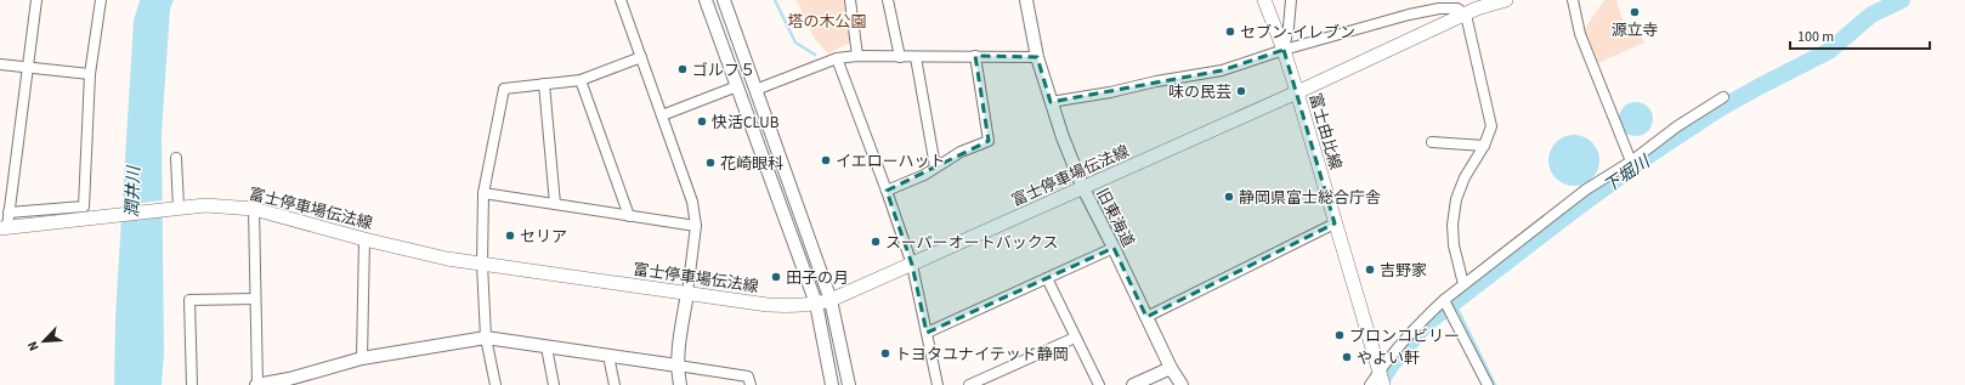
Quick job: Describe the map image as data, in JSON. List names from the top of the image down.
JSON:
{
  "streets": {
    "main road": ["富士由比線", "富士停車場伝法線"],
    "street": ["旧東海道"]
  },
  "crossings": [
    ["富士由比線", "富士停車場伝法線"],
    ["富士停車場伝法線", "旧東海道"]
  ],
  "water": ["下堀川", "潤井川"],
  "parks": ["塔の木公園"],
  "places": [
    "源立寺",
    "セブン-イレブン",
    "ゴルフ５",
    "味の民芸",
    "快活CLUB",
    "イエローハット",
    "花崎眼科",
    "静岡県富士総合庁舎",
    "セリア",
    "スーパーオートバックス",
    "吉野家",
    "田子の月",
    "ブロンコビリー",
    "トヨタユナイテッド静岡",
    "やよい軒"
  ],
  "scale_bar": "100 m",
  "north": "bottom left"
}
